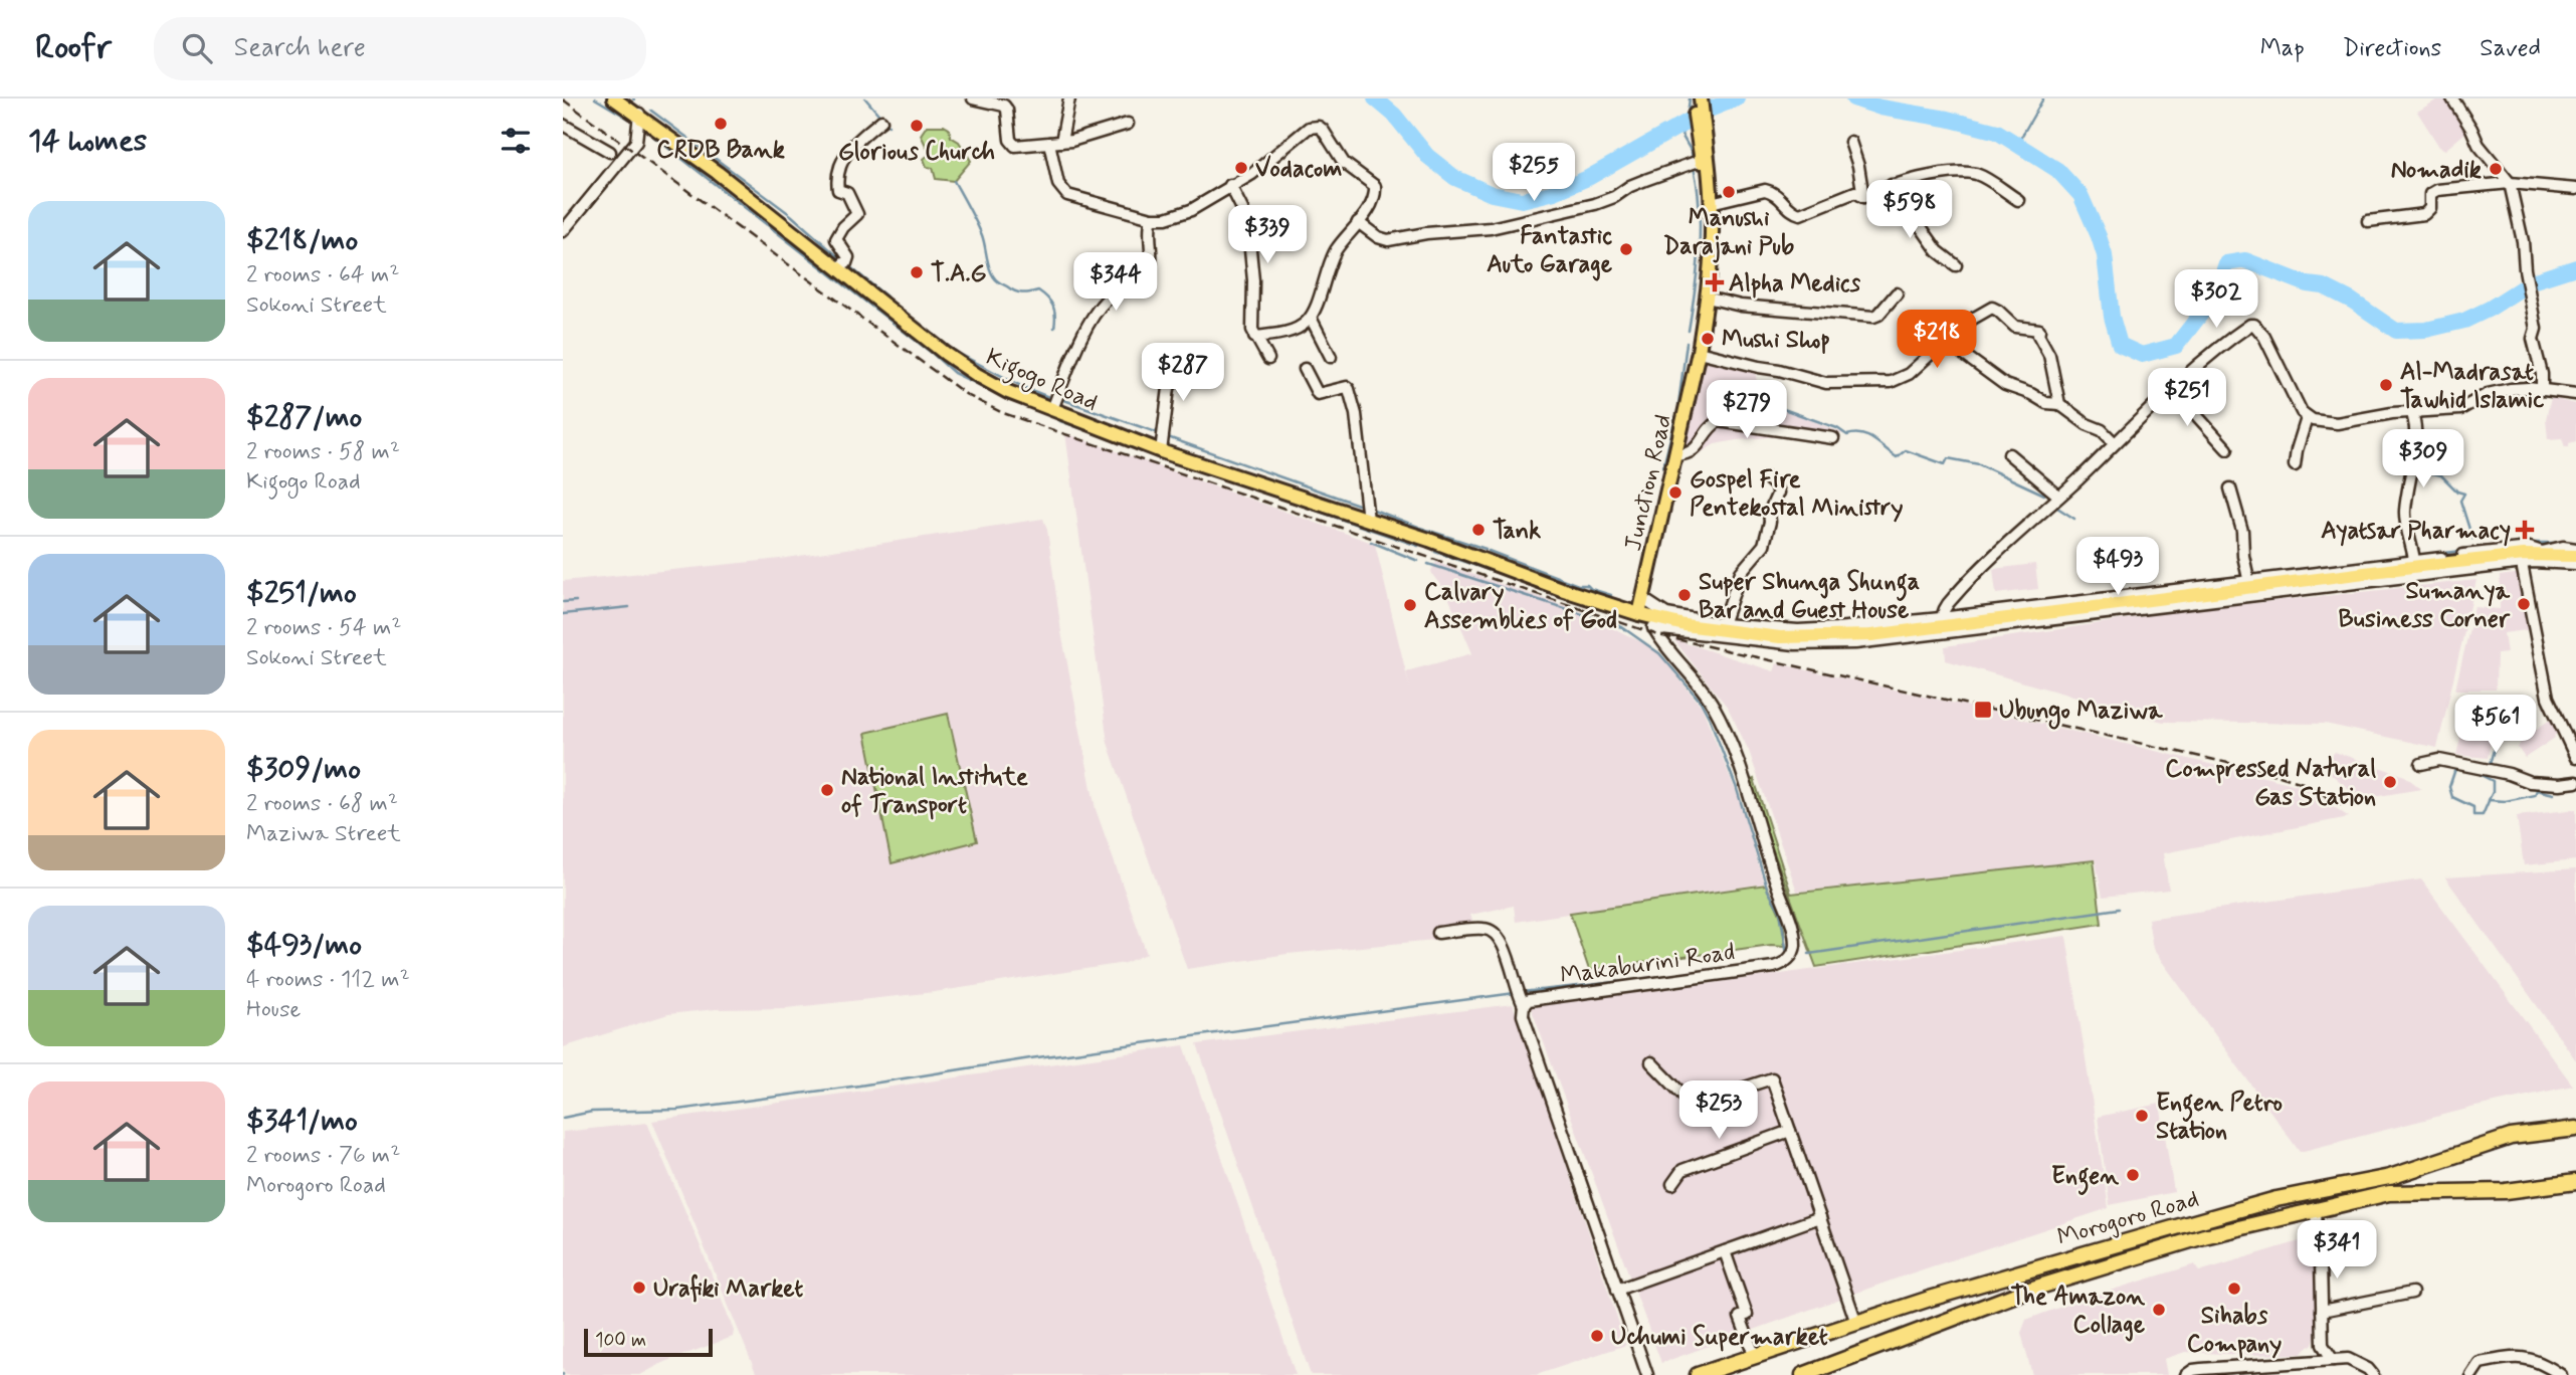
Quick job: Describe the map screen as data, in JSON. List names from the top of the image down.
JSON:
{
  "streets": {
    "highway": ["Morogoro Road"],
    "main road": ["Kigogo Road", "Junction Road"],
    "street": ["Makaburini Road"]
  },
  "crossings": [
    ["Kigogo Road", "Junction Road"],
    ["Kigogo Road", "Makaburini Road"],
    ["Junction Road", "Makaburini Road"]
  ],
  "places": {
    "other": [
      "CRDB Bank",
      "Glorious Church",
      "Vodacom",
      "Nomadik",
      "Manushi Darajani Pub",
      "Fantastic Auto Garage",
      "T.A.G",
      "Mushi Shop",
      "Al-Madrasat Tawhid Islamic",
      "Gospel Fire Pentekostal Ministry",
      "Tank",
      "Super Shunga Shunga Bar and Guest House",
      "Sumanya Business Corner",
      "Calvary Assemblies of God",
      "Compressed Natural Gas Station",
      "National Institute of Transport",
      "Engen Petro Station",
      "Engen",
      "Urafiki Market",
      "Sihabs Company",
      "The Amazon Collage",
      "Uchumi Supermarket"
    ],
    "health": ["Alpha Medics", "Ayatsar Pharmacy"],
    "transit": ["Ubungo Maziwa"]
  },
  "scale_bar": "100 m",
  "page": {
    "header": "Roofr",
    "search": "Search here",
    "nav": ["Map", "Directions", "Saved"],
    "heading": "14 homes",
    "price": [
      "$255",
      "$598",
      "$339",
      "$344",
      "$302",
      "$218",
      "$287",
      "$251",
      "$279",
      "$309",
      "$493",
      "$561",
      "$253",
      "$341"
    ],
    "list": [
      {
        "name": "$218/mo",
        "note": "2 rooms · 64 m² · Sokoni Street"
      },
      {
        "name": "$287/mo",
        "note": "2 rooms · 58 m² · Kigogo Road"
      },
      {
        "name": "$251/mo",
        "note": "2 rooms · 54 m² · Sokoni Street"
      },
      {
        "name": "$309/mo",
        "note": "2 rooms · 68 m² · Maziwa Street"
      },
      {
        "name": "$493/mo",
        "note": "4 rooms · 112 m² · House"
      },
      {
        "name": "$341/mo",
        "note": "2 rooms · 76 m² · Morogoro Road"
      }
    ],
    "scale": "100 m"
  }
}
